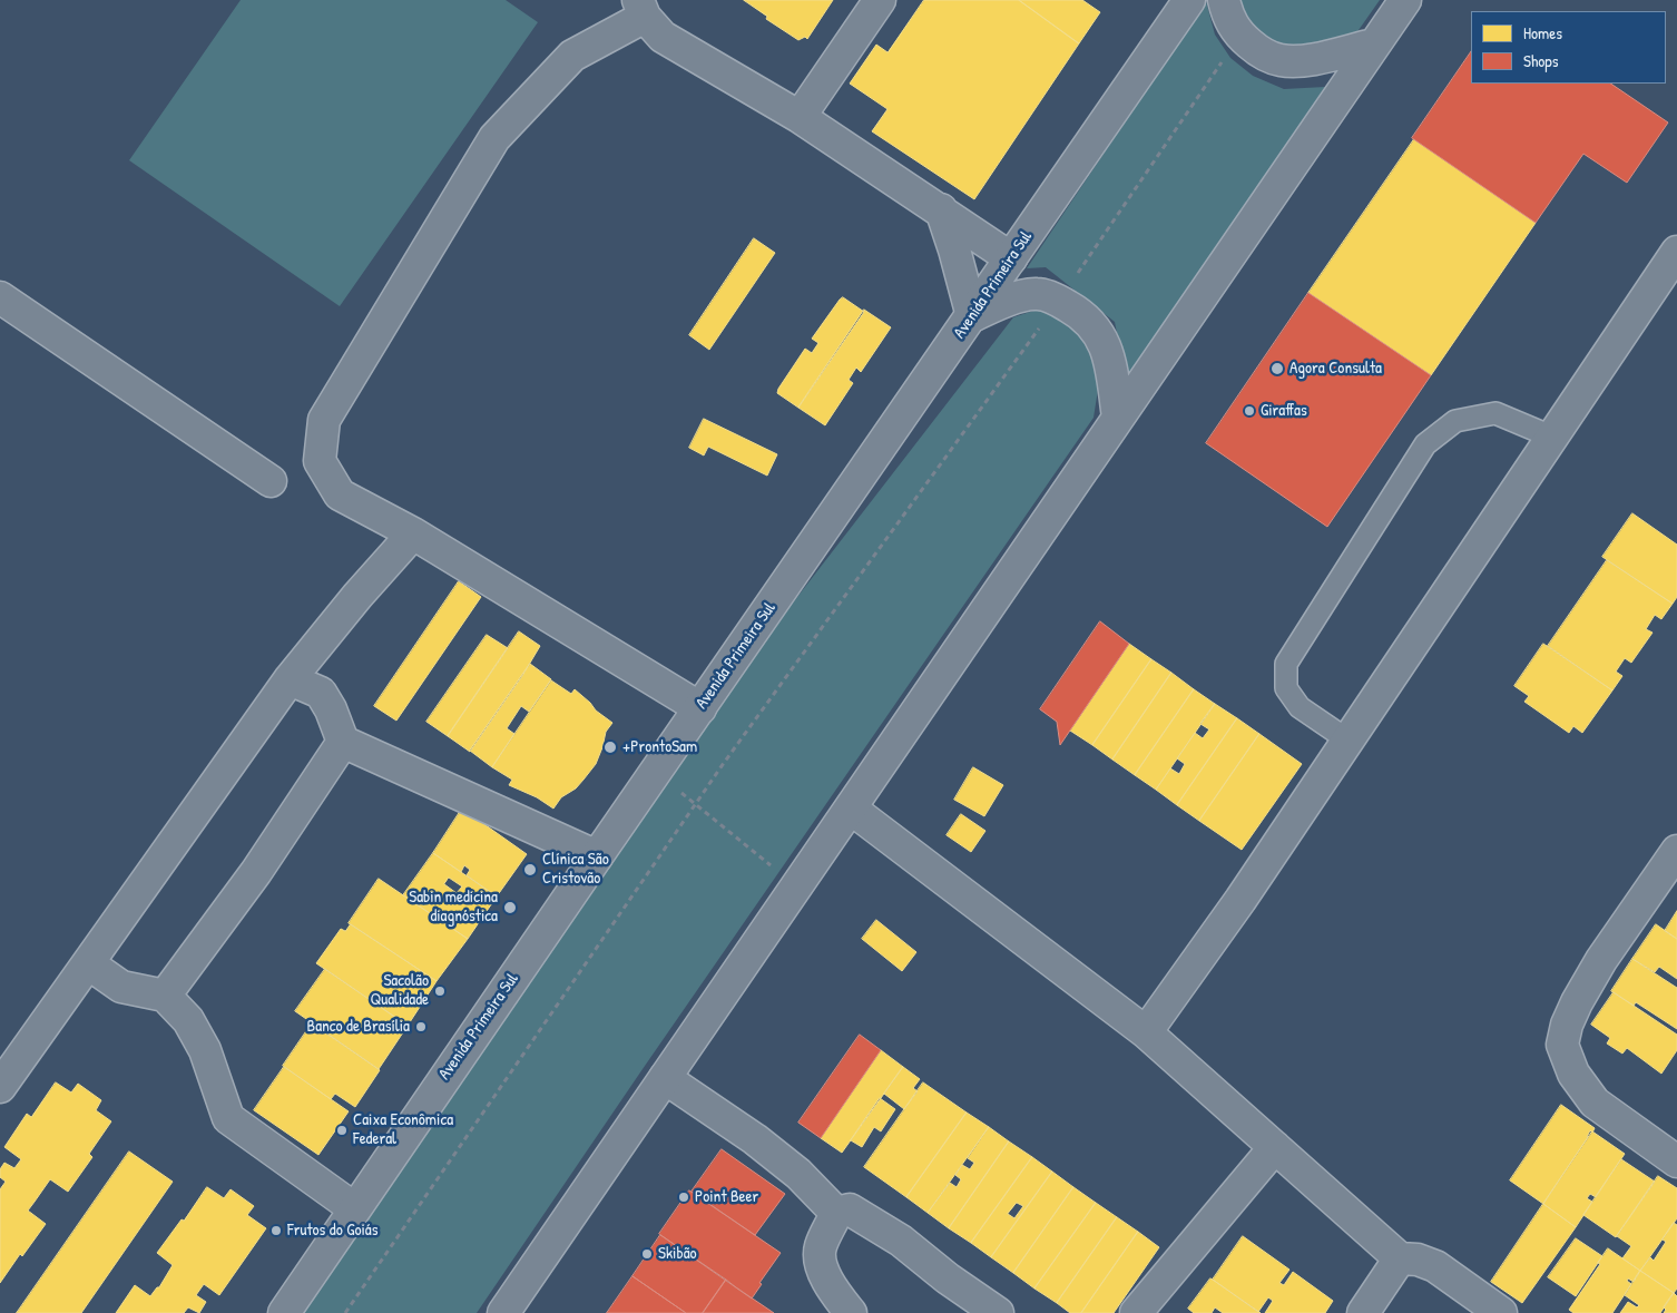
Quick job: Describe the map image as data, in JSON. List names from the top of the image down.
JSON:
{
  "streets": {
    "street": ["Avenida Primeira Sul"]
  },
  "places": [
    "Agora Consulta",
    "Giraffas",
    "+ProntoSam",
    "Clínica São Cristovão",
    "Sabin medicina diagnóstica",
    "Sacolão Qualidade",
    "Banco de Brasília",
    "Caixa Econômica Federal",
    "Point Beer",
    "Frutos do Goiás",
    "Skibão"
  ],
  "legend": ["Homes", "Shops"]
}
